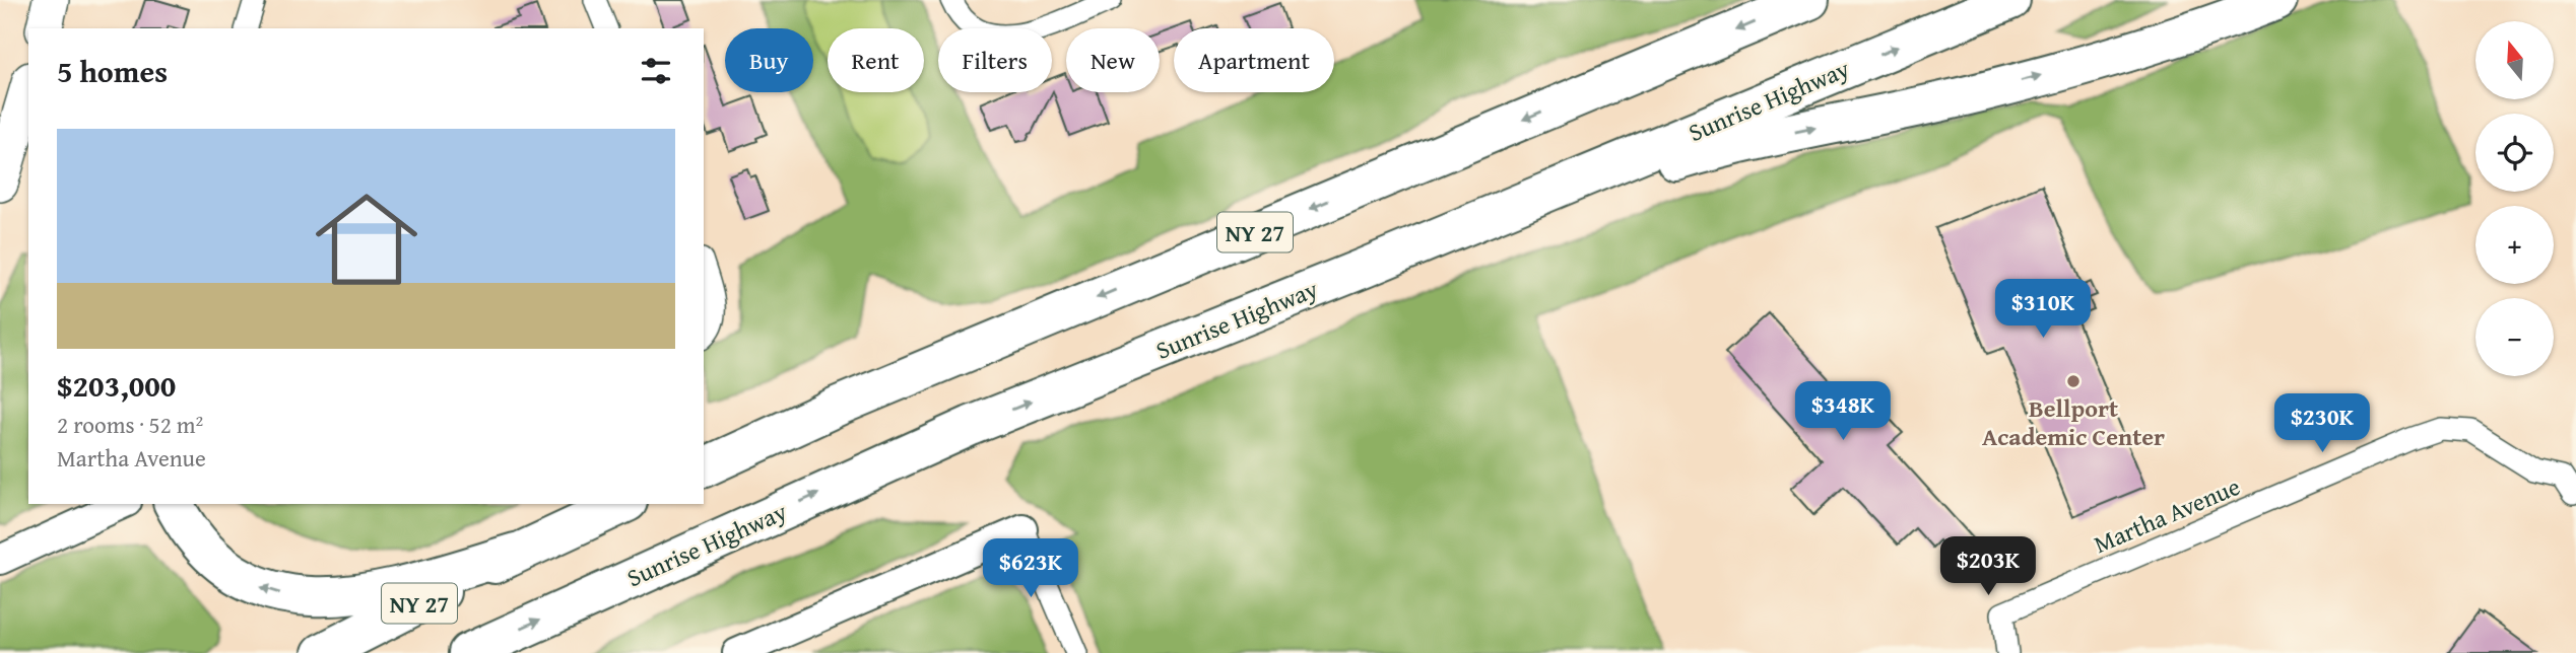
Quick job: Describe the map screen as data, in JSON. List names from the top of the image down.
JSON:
{
  "streets": {
    "highway": ["Sunrise Highway", "NY 27"],
    "street": ["Martha Avenue"]
  },
  "places": ["Bellport Academic Center"],
  "north": "top",
  "page": {
    "map_buttons": ["+", "−"],
    "chip": [
      "Buy",
      "Rent",
      "Filters",
      "New",
      "Apartment"
    ],
    "heading": "5 homes",
    "list": [
      {
        "name": "$203,000",
        "note": "2 rooms · 52 m² · Martha Avenue"
      }
    ],
    "price": [
      "$310K",
      "$348K",
      "$230K",
      "$203K",
      "$623K"
    ]
  }
}
